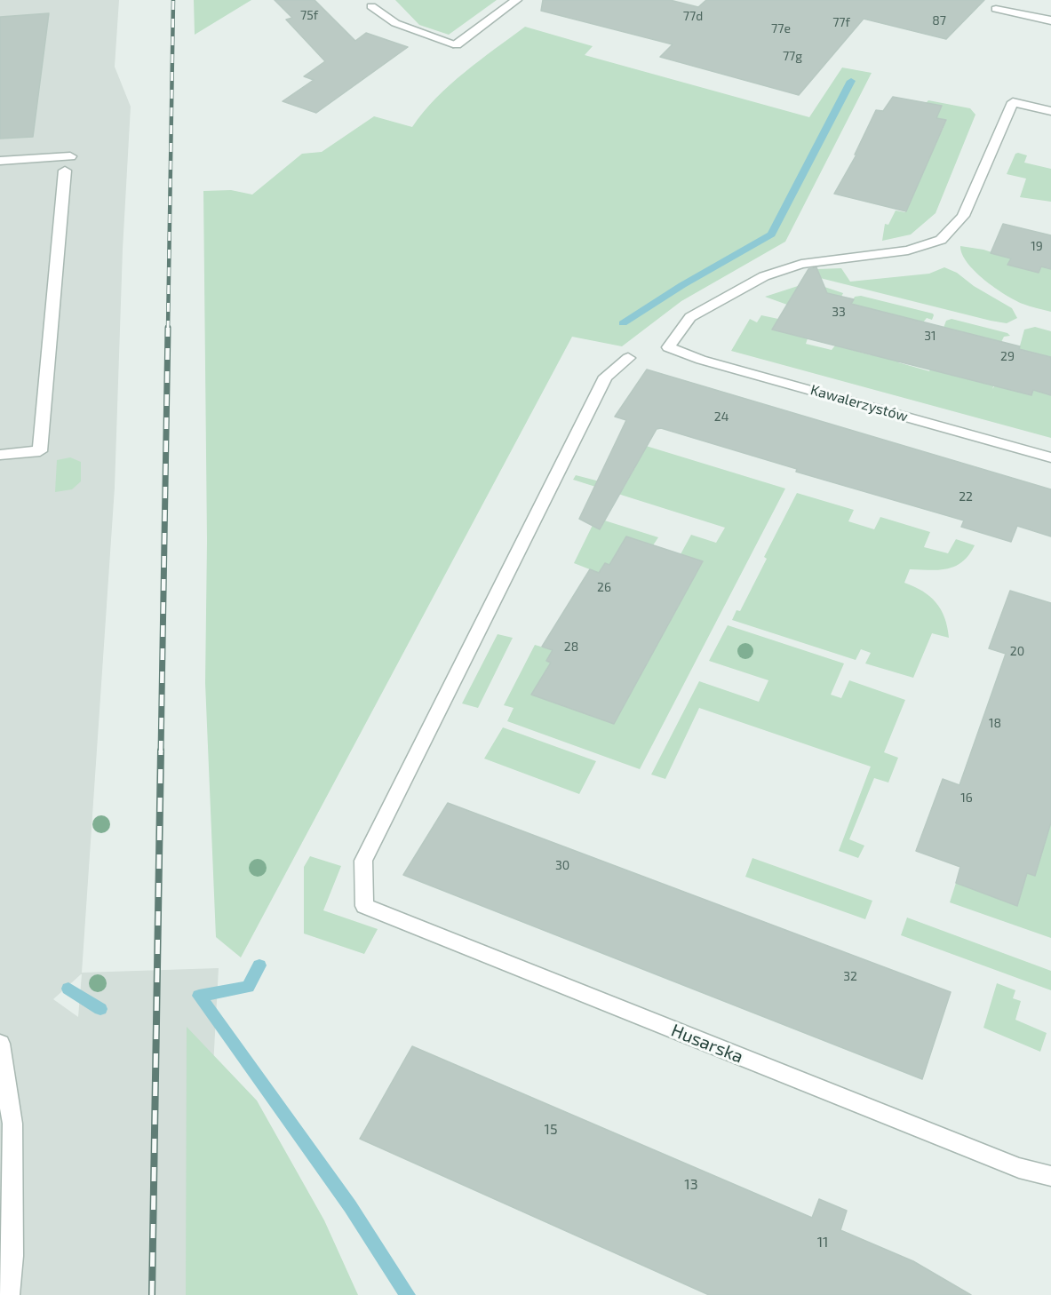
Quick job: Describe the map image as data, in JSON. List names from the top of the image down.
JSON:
{
  "streets": {
    "street": ["Kawalerzystów", "Husarska"]
  },
  "house_numbers": [
    "75f",
    "77d",
    "87",
    "77f",
    "77e",
    "77g",
    "19",
    "33",
    "31",
    "29",
    "24",
    "22",
    "26",
    "28",
    "20",
    "18",
    "16",
    "30",
    "32",
    "15",
    "13",
    "11"
  ]
}
